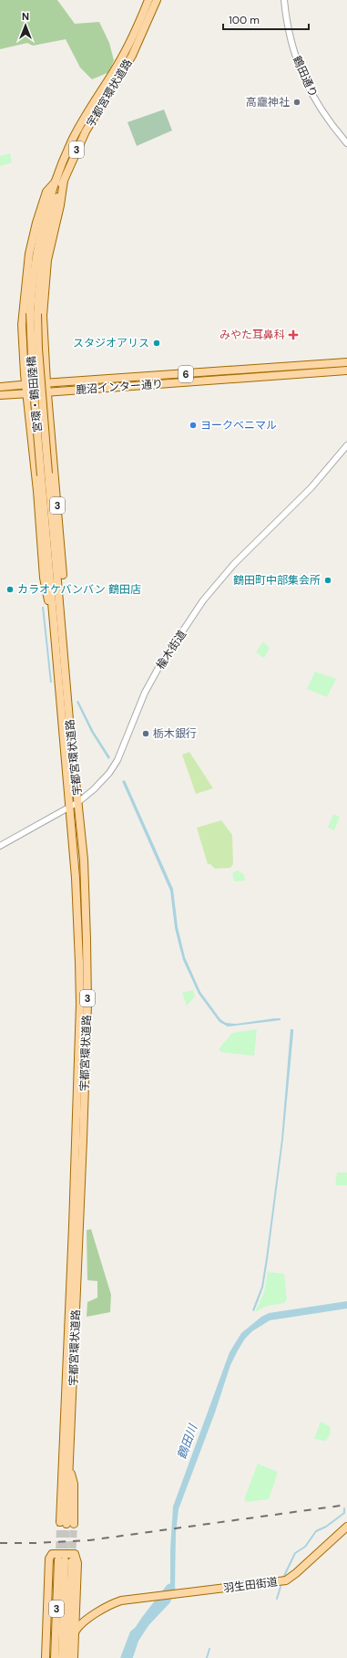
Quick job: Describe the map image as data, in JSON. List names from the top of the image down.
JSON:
{
  "streets": {
    "main road": [
      "宇都宮環状道路",
      "3",
      "6",
      "鹿沼インター通り",
      "宮環・鶴田陸橋",
      "羽生田街道"
    ],
    "street": ["鶴田通り", "楡木街道"]
  },
  "crossings": [
    ["宇都宮環状道路", "3"],
    ["宇都宮環状道路", "宮環・鶴田陸橋"],
    ["宇都宮環状道路", "楡木街道"],
    ["3", "鹿沼インター通り"]
  ],
  "water": ["鶴田川"],
  "places": {
    "other": [
      "高靇神社",
      "スタジオアリス",
      "ヨークベニマル",
      "鶴田町中部集会所",
      "カラオケバンバン 鶴田店",
      "栃木銀行"
    ],
    "health": ["みやた耳鼻科"]
  },
  "scale_bar": "100 m",
  "north": "top"
}
